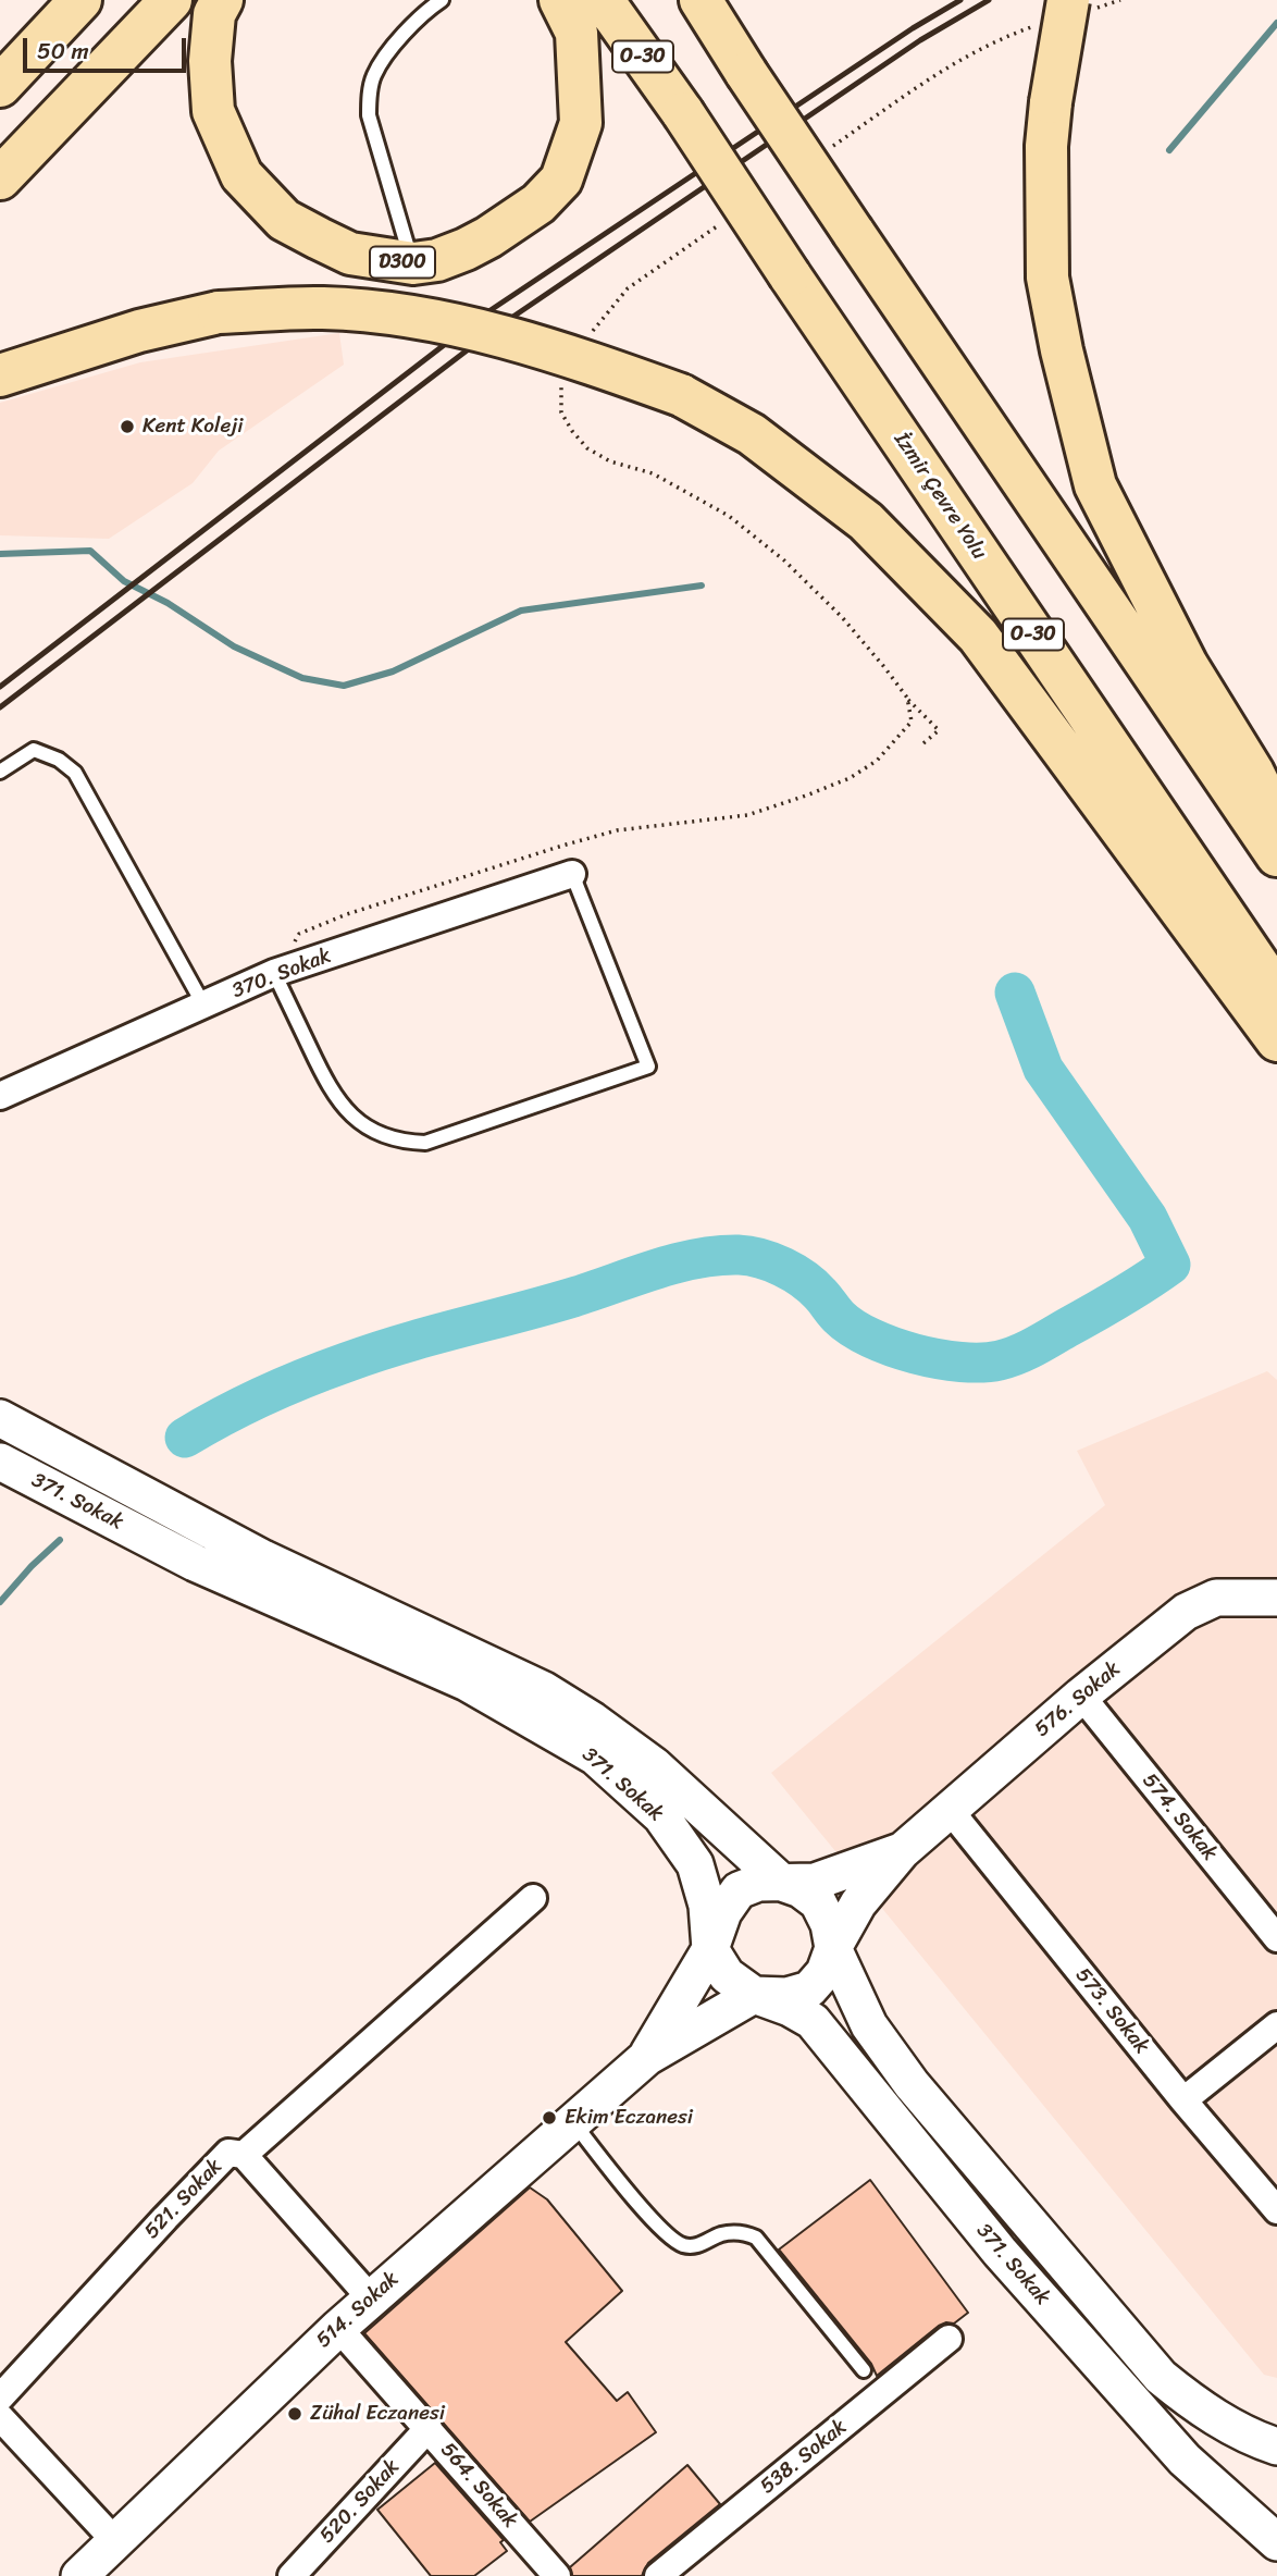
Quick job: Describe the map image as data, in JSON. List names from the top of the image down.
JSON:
{
  "streets": {
    "highway": ["O-30", "D300", "İzmir Çevre Yolu"],
    "main road": ["371. Sokak", "576. Sokak", "514. Sokak"],
    "street": [
      "370. Sokak",
      "574. Sokak",
      "573. Sokak",
      "521. Sokak",
      "538. Sokak",
      "564. Sokak",
      "520. Sokak"
    ]
  },
  "crossings": [
    ["576. Sokak", "574. Sokak"],
    ["576. Sokak", "573. Sokak"],
    ["521. Sokak", "514. Sokak"],
    ["514. Sokak", "564. Sokak"],
    ["564. Sokak", "520. Sokak"]
  ],
  "places": ["Kent Koleji", "Ekim Eczanesi", "Zühal Eczanesi"],
  "scale_bar": "50 m"
}
